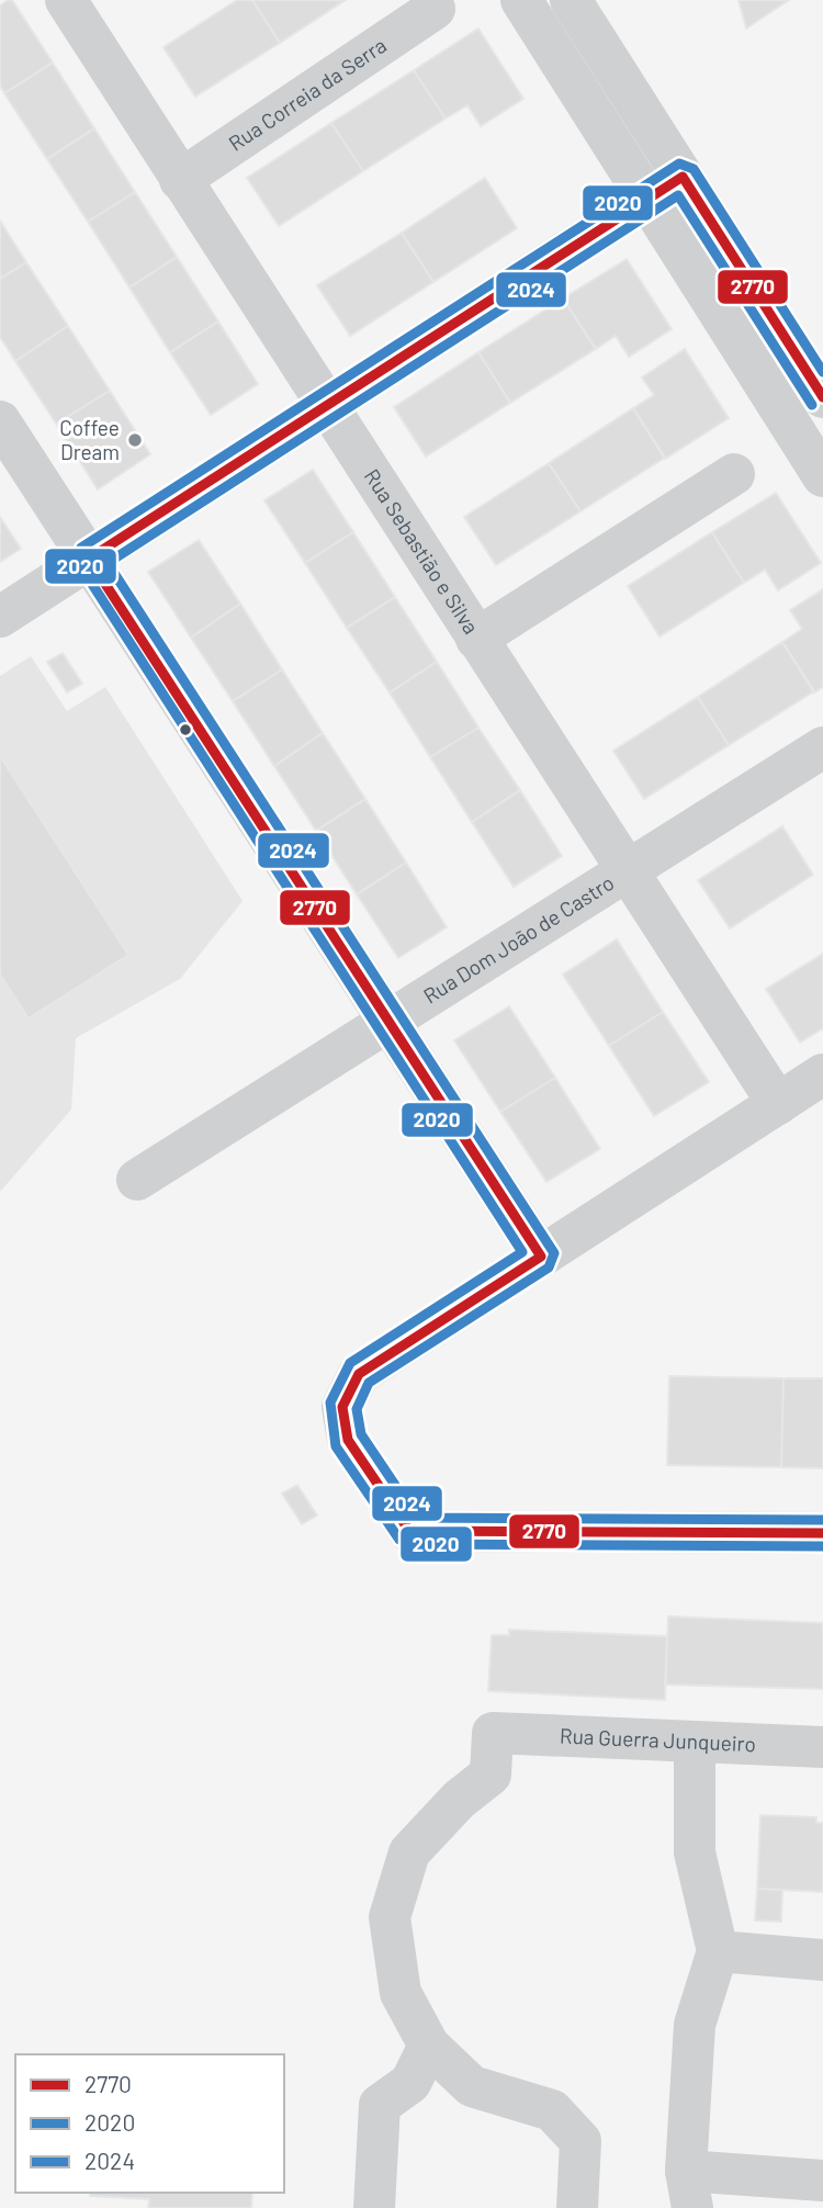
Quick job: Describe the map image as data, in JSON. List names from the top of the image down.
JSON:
{
  "streets": {
    "street": [
      "Rua Correia da Serra",
      "Rua Sebastião e Silva",
      "Rua Dom João de Castro",
      "Rua Guerra Junqueiro"
    ]
  },
  "crossings": [
    ["Rua Correia da Serra", "Rua Sebastião e Silva"],
    ["Rua Sebastião e Silva", "Rua Dom João de Castro"]
  ],
  "places": ["Coffee Dream"],
  "lines": ["transit line 2020", "transit line 2770", "transit line 2024"],
  "legend": ["2770", "2020", "2024"]
}
